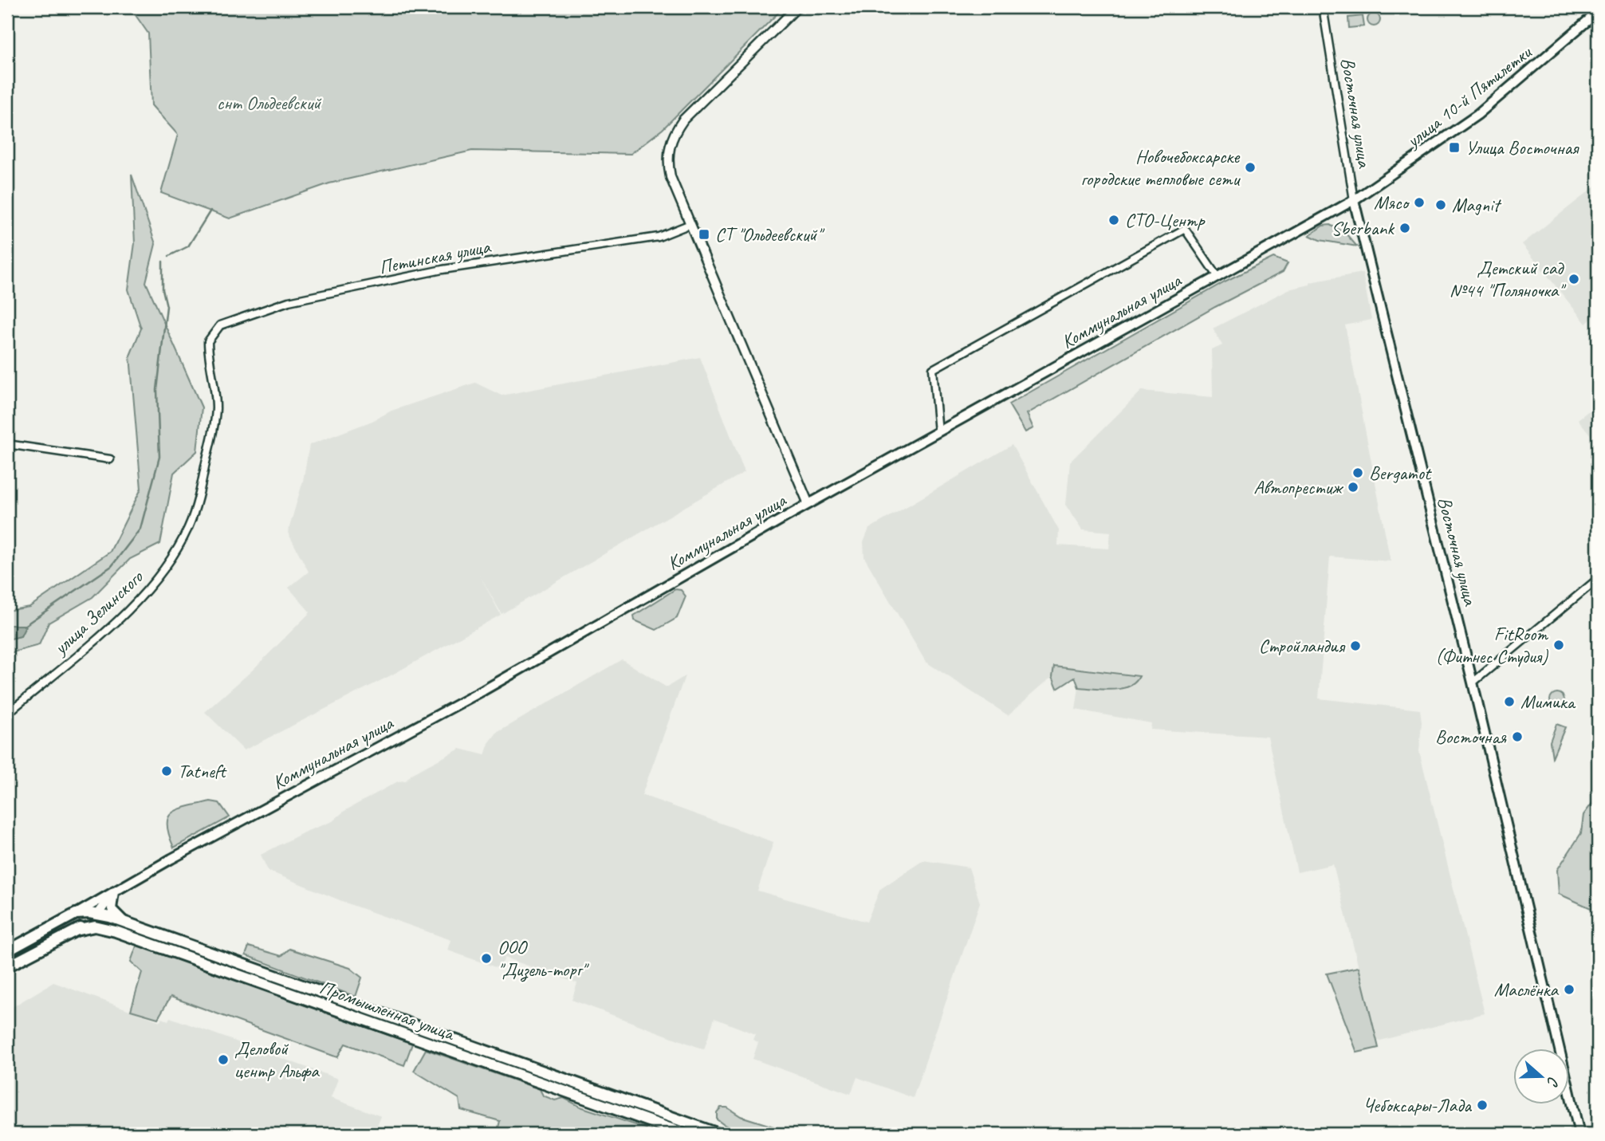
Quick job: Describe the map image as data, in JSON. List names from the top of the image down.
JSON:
{
  "streets": {
    "main road": [
      "улица 10-й Пятилетки",
      "Восточная улица",
      "Коммунальная улица",
      "Промышленная улица"
    ],
    "street": ["Петинская улица", "улица Зелинского"]
  },
  "crossings": [
    ["улица 10-й Пятилетки", "Восточная улица"],
    ["улица 10-й Пятилетки", "Коммунальная улица"],
    ["Восточная улица", "Коммунальная улица"],
    ["Петинская улица", "улица Зелинского"],
    ["Коммунальная улица", "Промышленная улица"]
  ],
  "parks": ["снт Ольдеевский"],
  "places": {
    "transit": ["Улица Восточная", "СТ \"Ольдеевский\""],
    "other": [
      "Новочебоксарске городские тепловые сети",
      "Мясо",
      "Magnit",
      "СТО-Центр",
      "Sberbank",
      "Детский сад №44 \"Поляночка\"",
      "Bergamot",
      "Автопрестиж",
      "FitRoom (Фитнес Студия)",
      "Стройландия",
      "Мимика",
      "Восточная",
      "Tatneft",
      "ООО \"Дизель-торг\"",
      "Маслёнка",
      "Деловой центр Альфа",
      "Чебоксары-Лада"
    ]
  },
  "north": "right"
}
